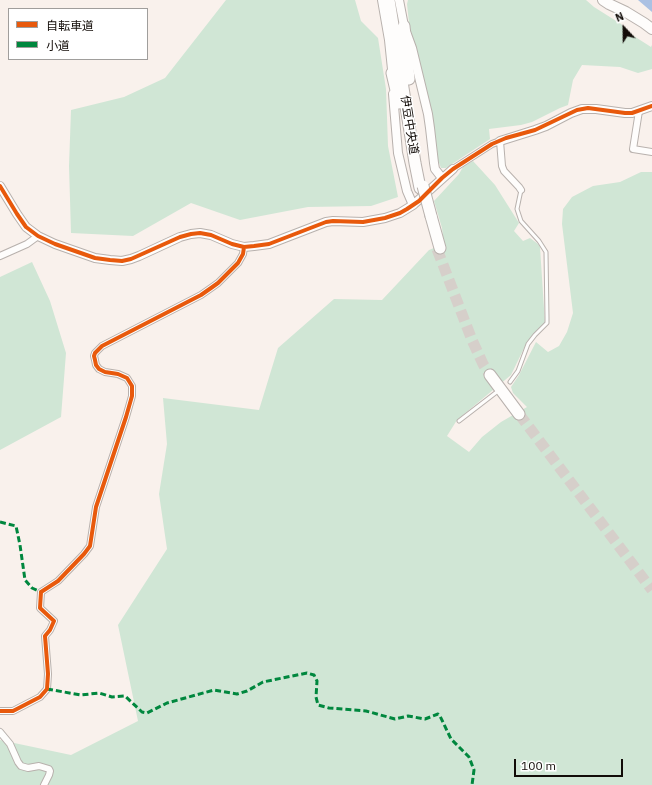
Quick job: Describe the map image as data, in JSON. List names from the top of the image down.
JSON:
{
  "streets": {
    "highway": ["伊豆中央道"]
  },
  "legend": ["自転車道", "小道"],
  "scale_bar": "100 m",
  "north": "top"
}
